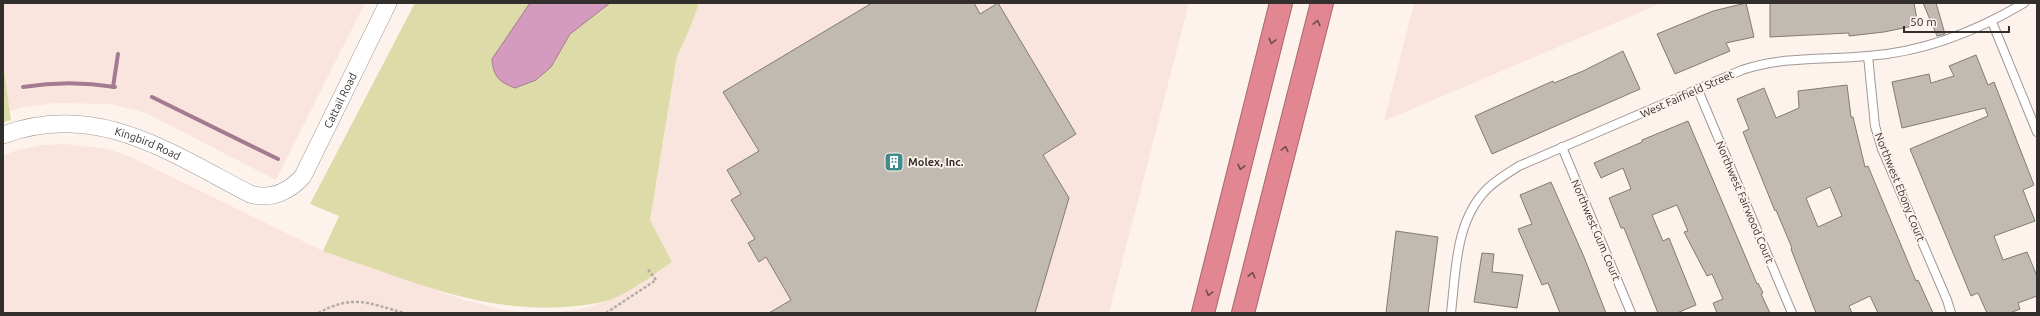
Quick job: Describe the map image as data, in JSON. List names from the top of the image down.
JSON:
{
  "streets": {
    "street": ["Cattail Road", "Kingbird Road"],
    "lane": [
      "West Fairfield Street",
      "Northwest Ebony Court",
      "Northwest Fairwood Court",
      "Northwest Gum Court"
    ]
  },
  "crossings": [
    ["West Fairfield Street", "Northwest Ebony Court"],
    ["West Fairfield Street", "Northwest Fairwood Court"],
    ["West Fairfield Street", "Northwest Gum Court"],
    ["Cattail Road", "Kingbird Road"]
  ],
  "places": {
    "building": ["Molex, Inc."]
  },
  "scale_bar": "50 m"
}
